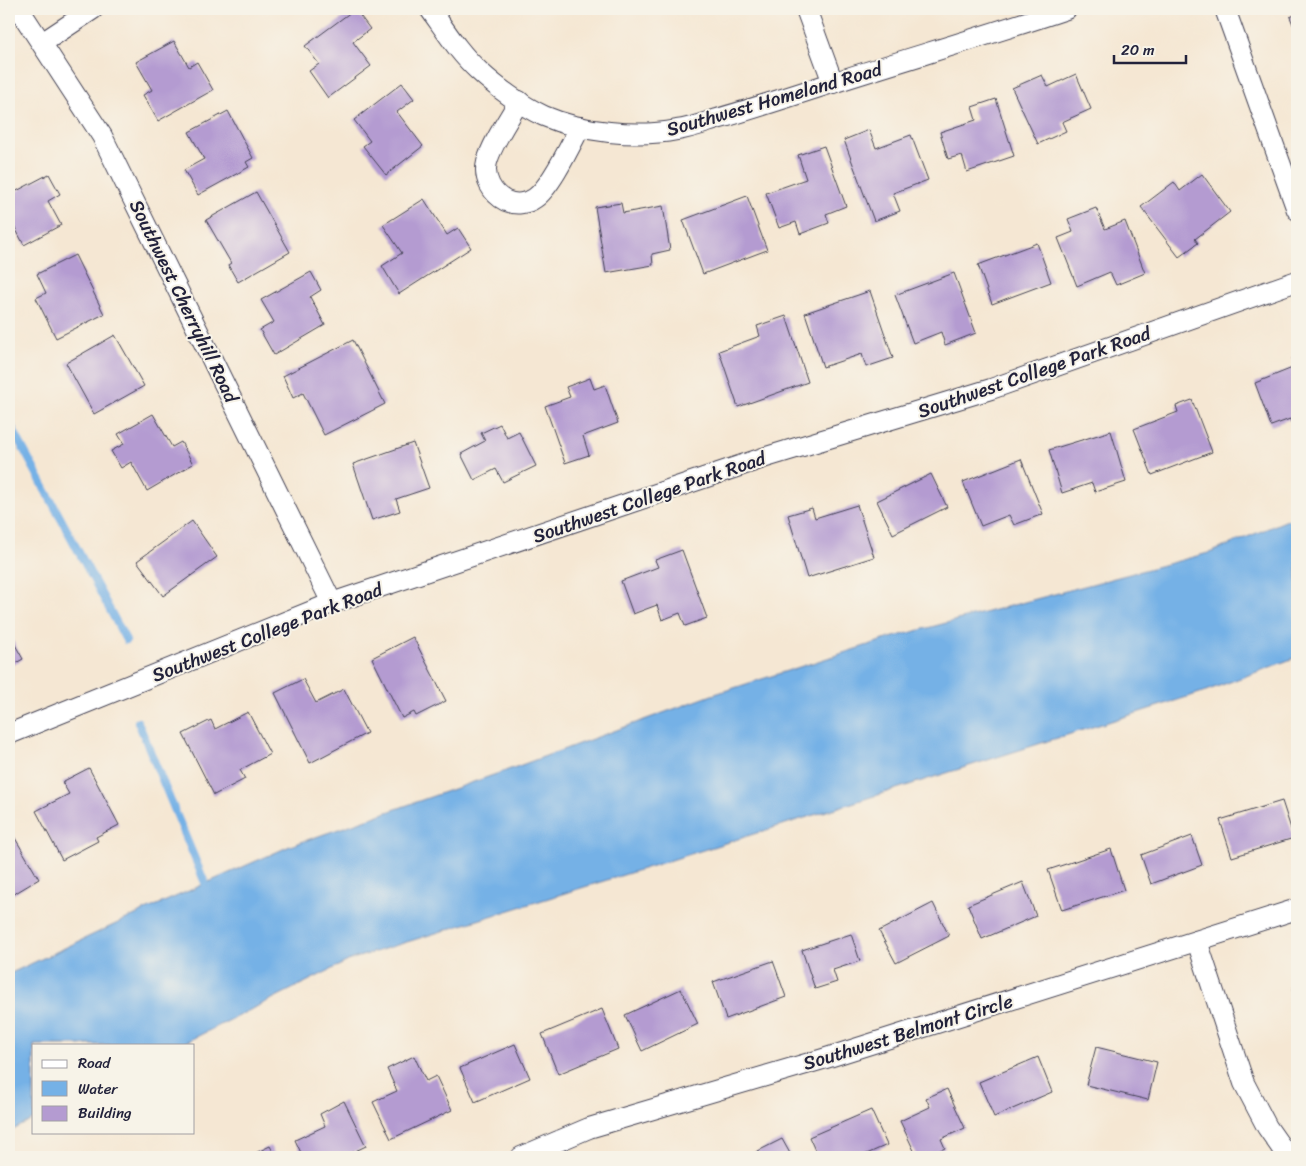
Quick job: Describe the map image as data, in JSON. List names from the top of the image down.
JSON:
{
  "streets": {
    "street": [
      "Southwest Homeland Road",
      "Southwest Cherryhill Road",
      "Southwest College Park Road",
      "Southwest Belmont Circle"
    ]
  },
  "crossings": [
    ["Southwest Cherryhill Road", "Southwest College Park Road"]
  ],
  "legend": ["Road", "Water", "Building"],
  "scale_bar": "20 m"
}
